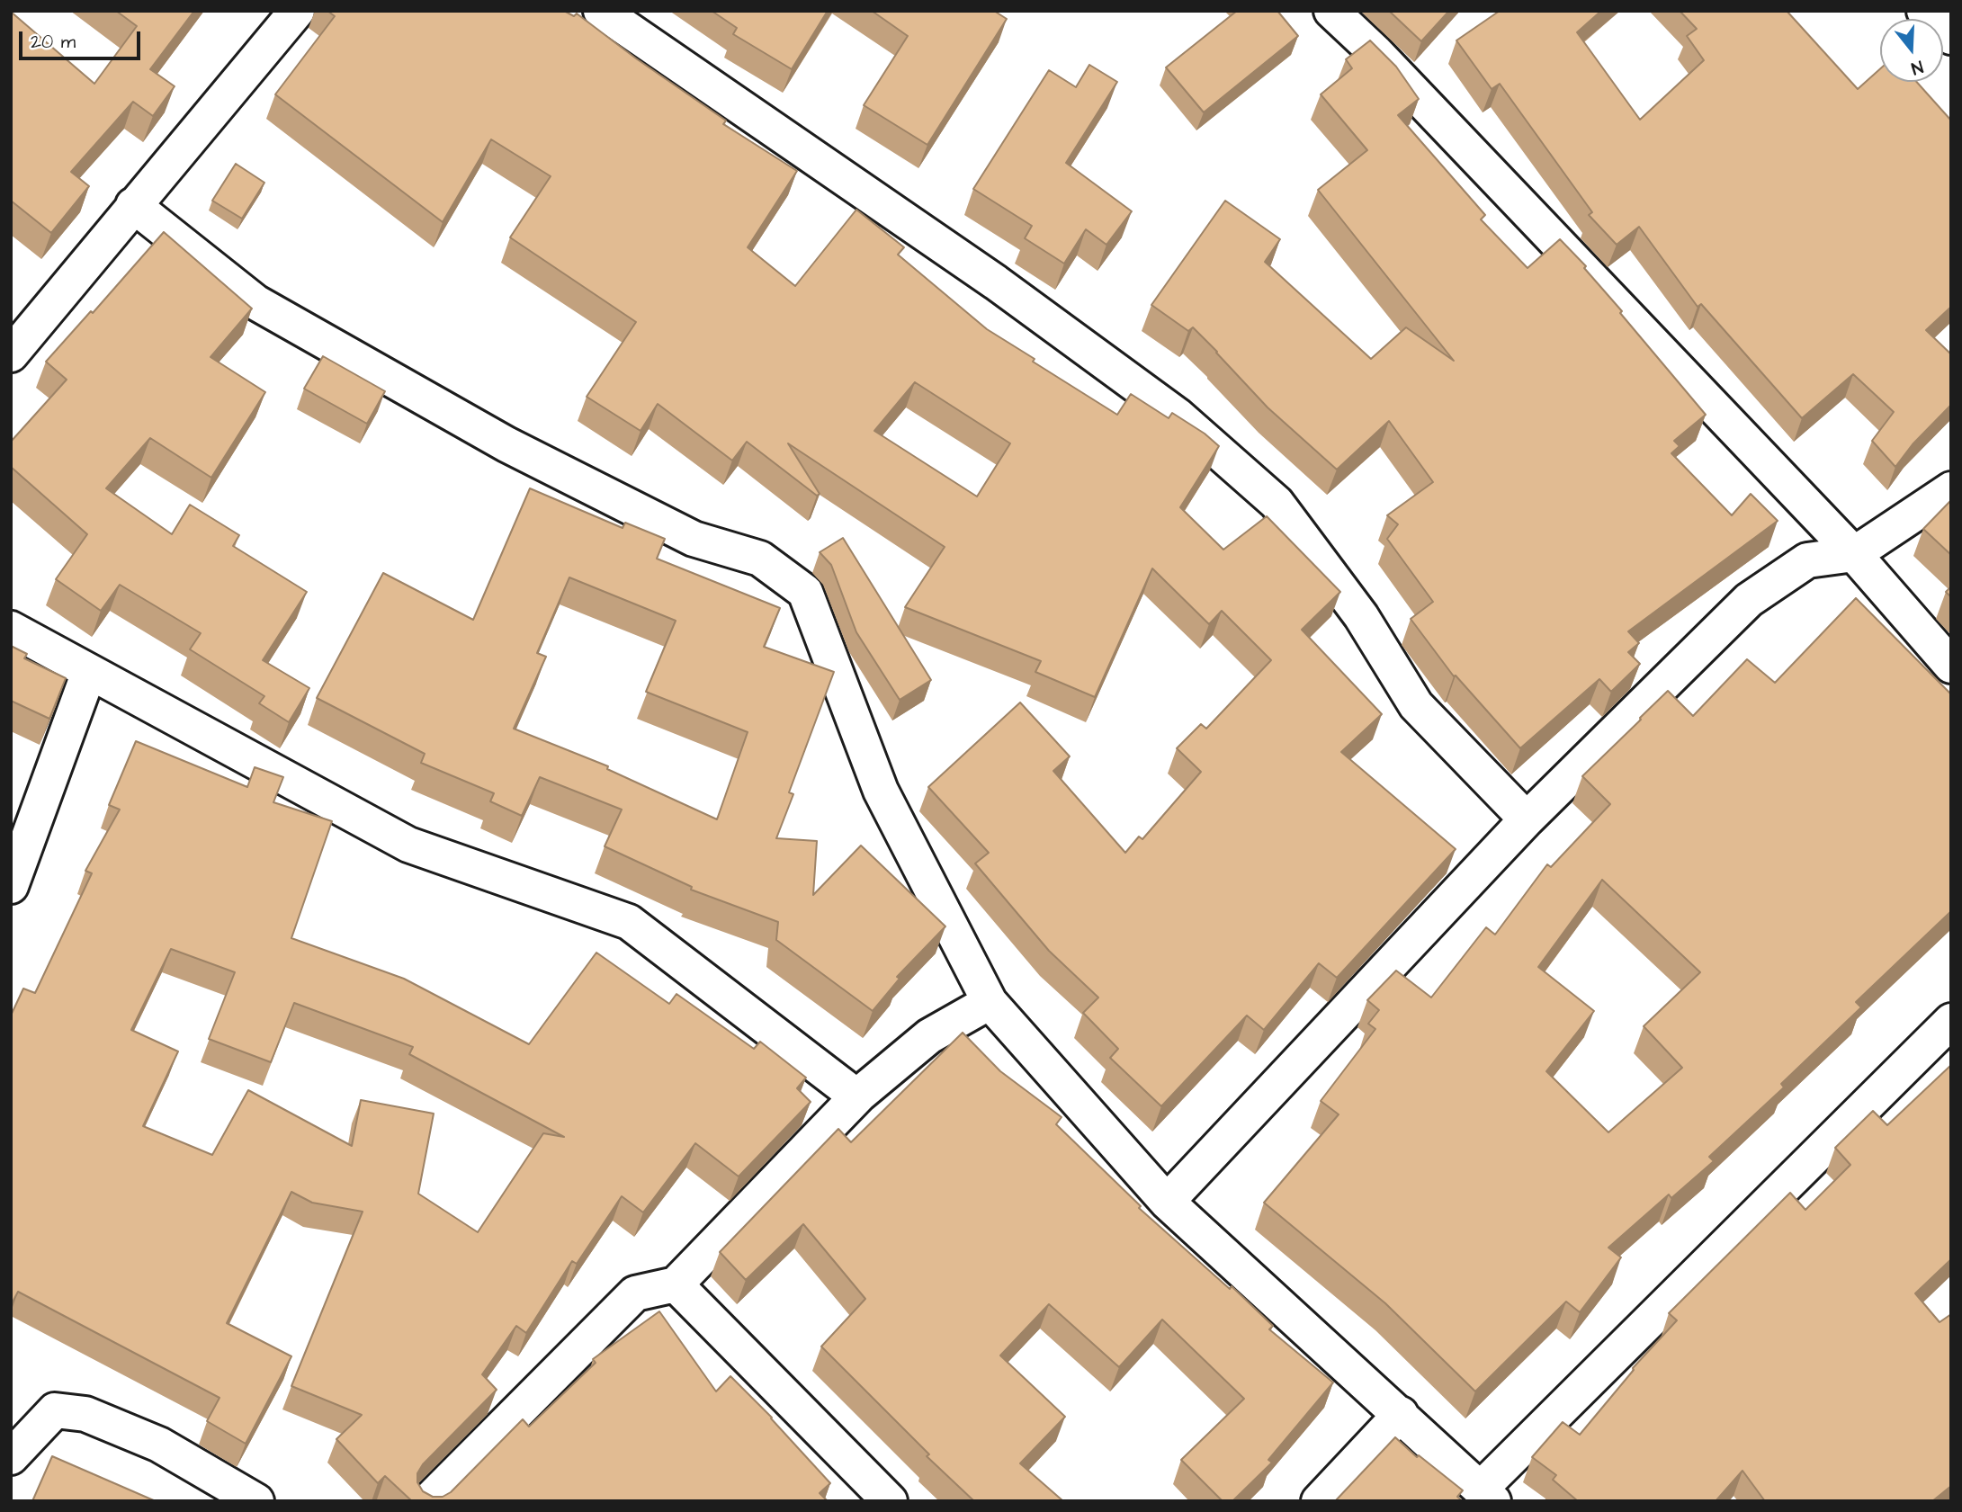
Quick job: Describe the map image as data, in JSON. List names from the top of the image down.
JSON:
{
  "scale_bar": "20 m",
  "north": "bottom"
}
